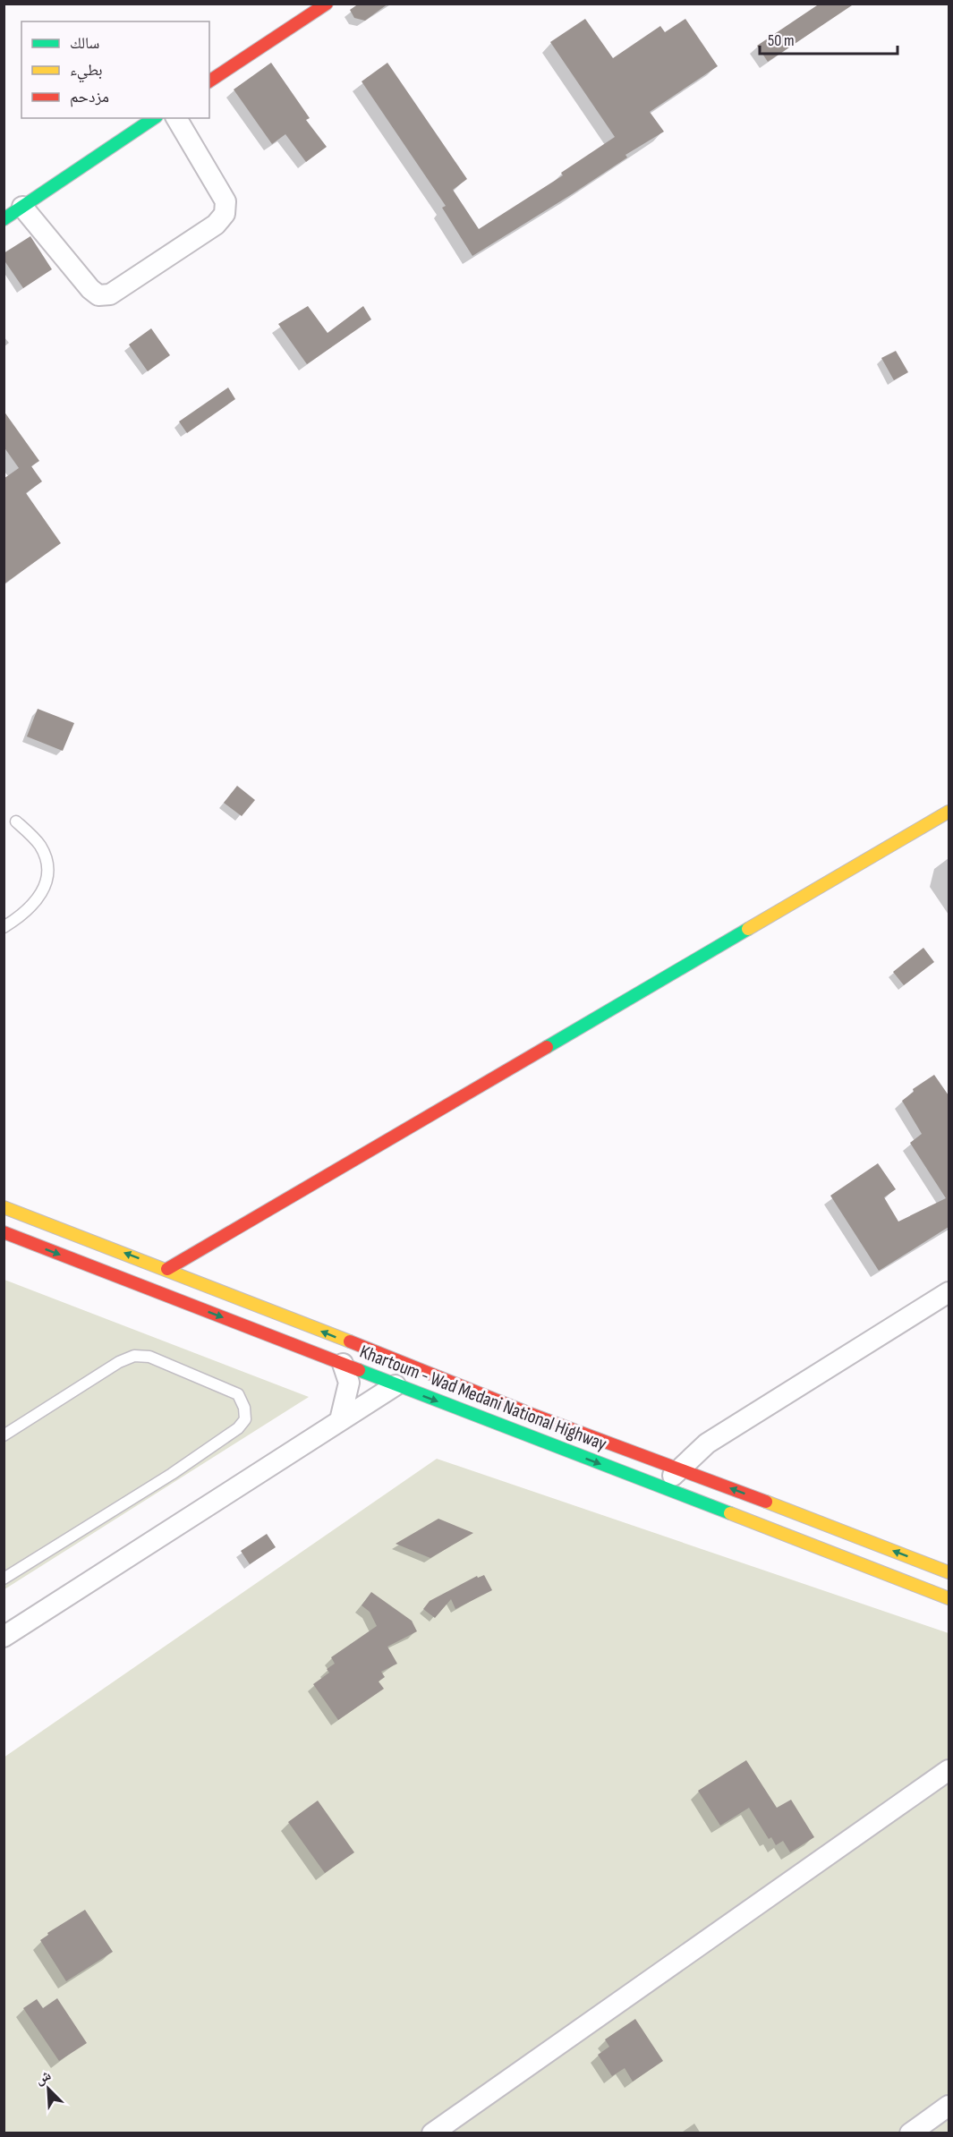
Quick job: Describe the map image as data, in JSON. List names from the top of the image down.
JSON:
{
  "streets": {
    "main road": ["Khartoum - Wad Medani National Highway"]
  },
  "legend": ["سالك", "بطيء", "مزدحم"],
  "scale_bar": "50 m",
  "north": "top left"
}
